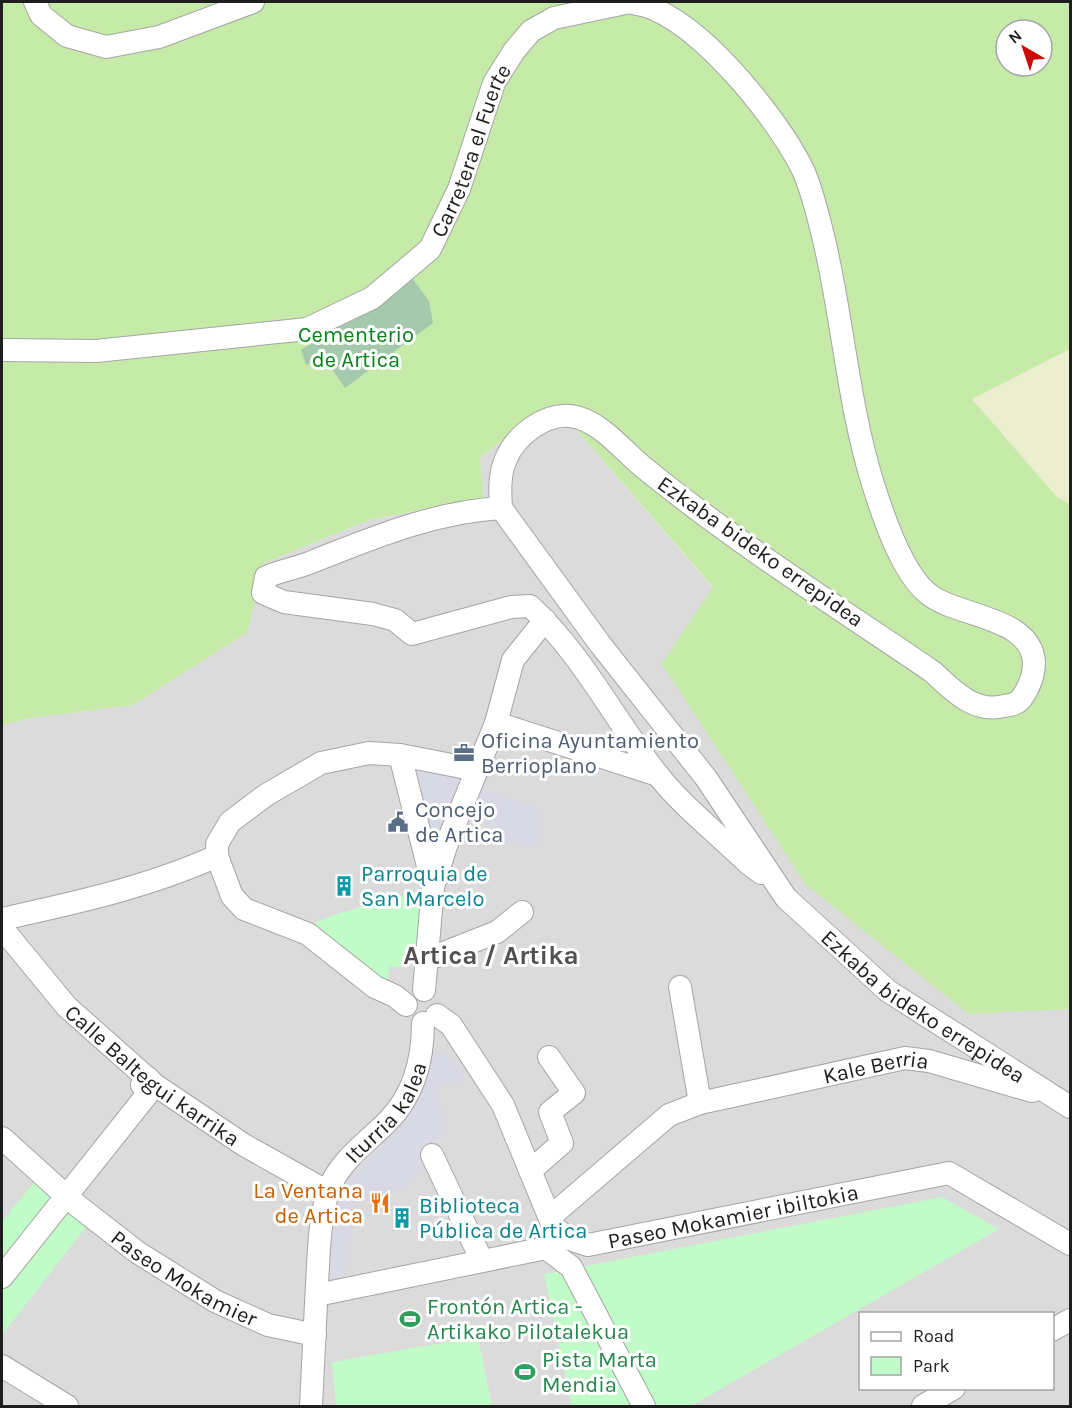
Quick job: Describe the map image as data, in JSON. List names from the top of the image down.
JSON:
{
  "streets": {
    "street": [
      "Carretera el Fuerte",
      "Ezkaba bideko errepidea",
      "Kale Berria",
      "Calle Baltegui karrika",
      "Iturria kalea",
      "Paseo Mokamier ibiltokia",
      "Paseo Mokamier"
    ]
  },
  "crossings": [
    ["Carretera el Fuerte", "Ezkaba bideko errepidea"],
    ["Ezkaba bideko errepidea", "Kale Berria"],
    ["Kale Berria", "Paseo Mokamier ibiltokia"],
    ["Calle Baltegui karrika", "Iturria kalea"],
    ["Iturria kalea", "Paseo Mokamier ibiltokia"],
    ["Iturria kalea", "Paseo Mokamier"]
  ],
  "districts": ["Artica / Artika"],
  "parks": ["Cementerio de Artica"],
  "places": {
    "office": ["Oficina Ayuntamiento Berrioplano"],
    "public building": ["Concejo de Artica"],
    "building": ["Parroquia de San Marcelo", "Biblioteca Pública de Artica"],
    "restaurant": ["La Ventana de Artica"],
    "sports": ["Frontón Artica - Artikako Pilotalekua", "Pista Marta Mendia"]
  },
  "legend": ["Road", "Park"],
  "north": "top left"
}
